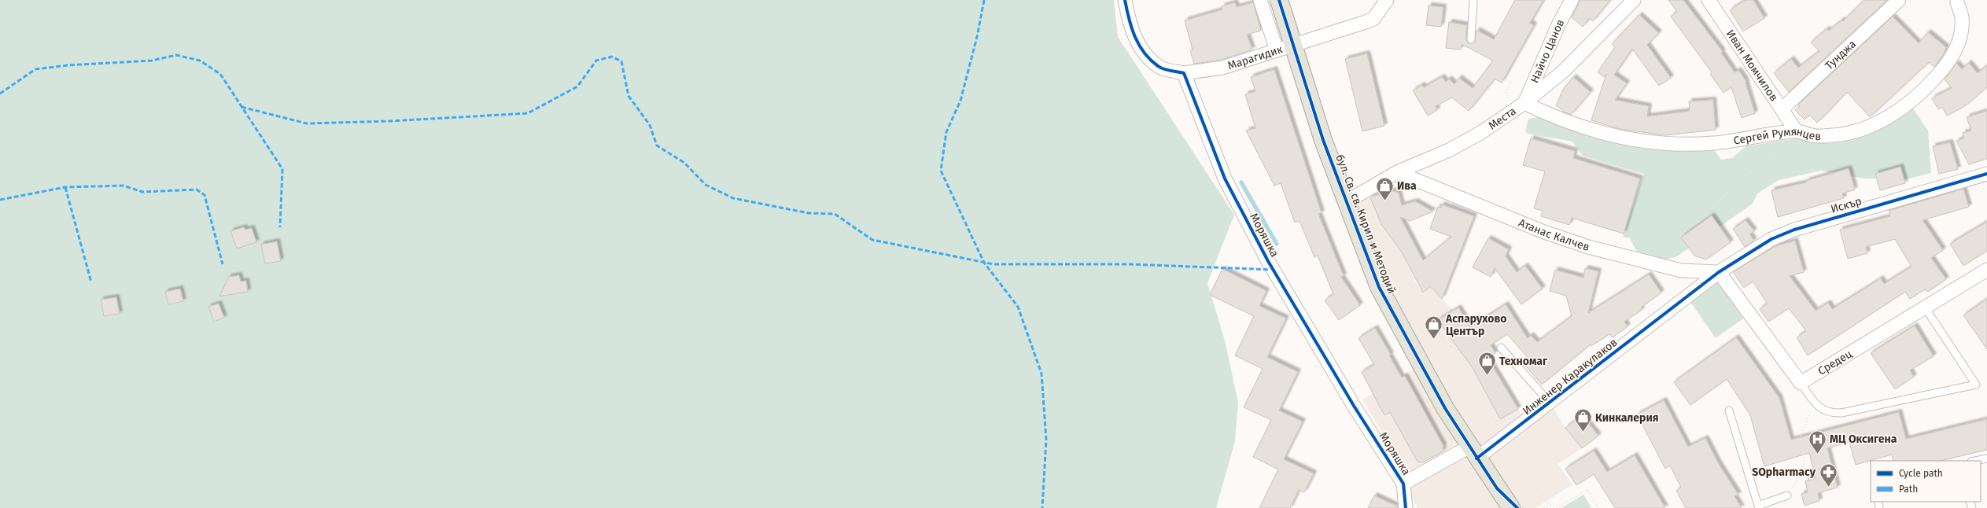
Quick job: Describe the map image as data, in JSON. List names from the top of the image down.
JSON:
{
  "streets": {
    "main road": ["бул. Св. св. Кирил и Методий"],
    "street": [
      "Найчо Цанов",
      "Тунджа",
      "Марагидик",
      "Иван Момчилов",
      "Места",
      "Сергей Румянцев",
      "Искър",
      "Атанас Калчев",
      "Моряшка",
      "Средец",
      "Инженер Каракулаков"
    ]
  },
  "crossings": [
    ["Найчо Цанов", "Места"],
    ["Найчо Цанов", "Сергей Румянцев"],
    ["Тунджа", "Иван Момчилов"],
    ["Марагидик", "бул. Св. св. Кирил и Методий"],
    ["Марагидик", "Моряшка"],
    ["Иван Момчилов", "Сергей Румянцев"],
    ["Места", "Сергей Румянцев"],
    ["Места", "бул. Св. св. Кирил и Методий"],
    ["Места", "Атанас Калчев"],
    ["Искър", "Атанас Калчев"],
    ["Искър", "Инженер Каракулаков"],
    ["бул. Св. св. Кирил и Методий", "Инженер Каракулаков"],
    ["Атанас Калчев", "Инженер Каракулаков"],
    ["Моряшка", "Инженер Каракулаков"]
  ],
  "places": {
    "shop": [
      "Ива",
      "Аспарухово Център",
      "Техномаг",
      "Кинкалерия"
    ],
    "hospital": ["МЦ Оксигена"],
    "pharmacy": ["SOpharmacy"]
  },
  "legend": ["Cycle path", "Path"]
}
